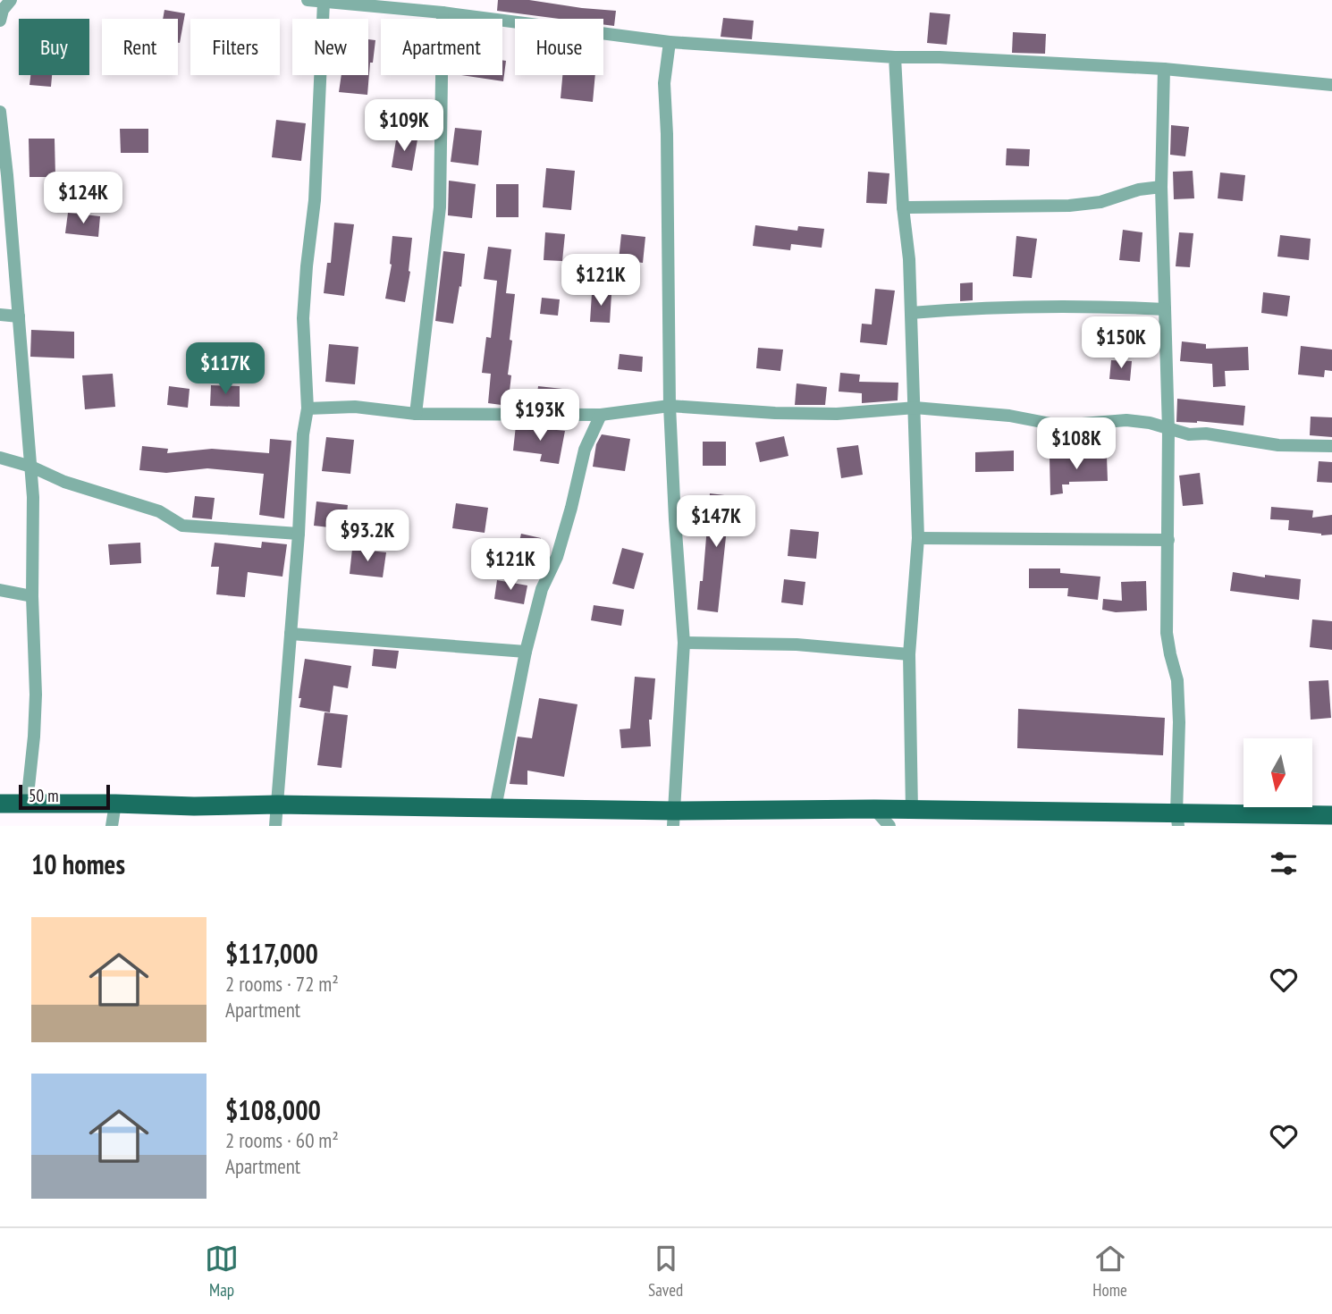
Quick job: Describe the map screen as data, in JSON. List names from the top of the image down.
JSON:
{
  "scale_bar": "50 m",
  "north": "bottom",
  "page": {
    "chip": [
      "Buy",
      "Rent",
      "Filters",
      "New",
      "Apartment",
      "House"
    ],
    "price": [
      "$109K",
      "$124K",
      "$121K",
      "$150K",
      "$117K",
      "$193K",
      "$108K",
      "$147K",
      "$93.2K",
      "$121K"
    ],
    "scale": "50 m",
    "heading": "10 homes",
    "list": [
      {
        "name": "$117,000",
        "note": "2 rooms · 72 m² · Apartment"
      },
      {
        "name": "$108,000",
        "note": "2 rooms · 60 m² · Apartment"
      }
    ],
    "tabs": ["Map", "Saved", "Home"]
  }
}
